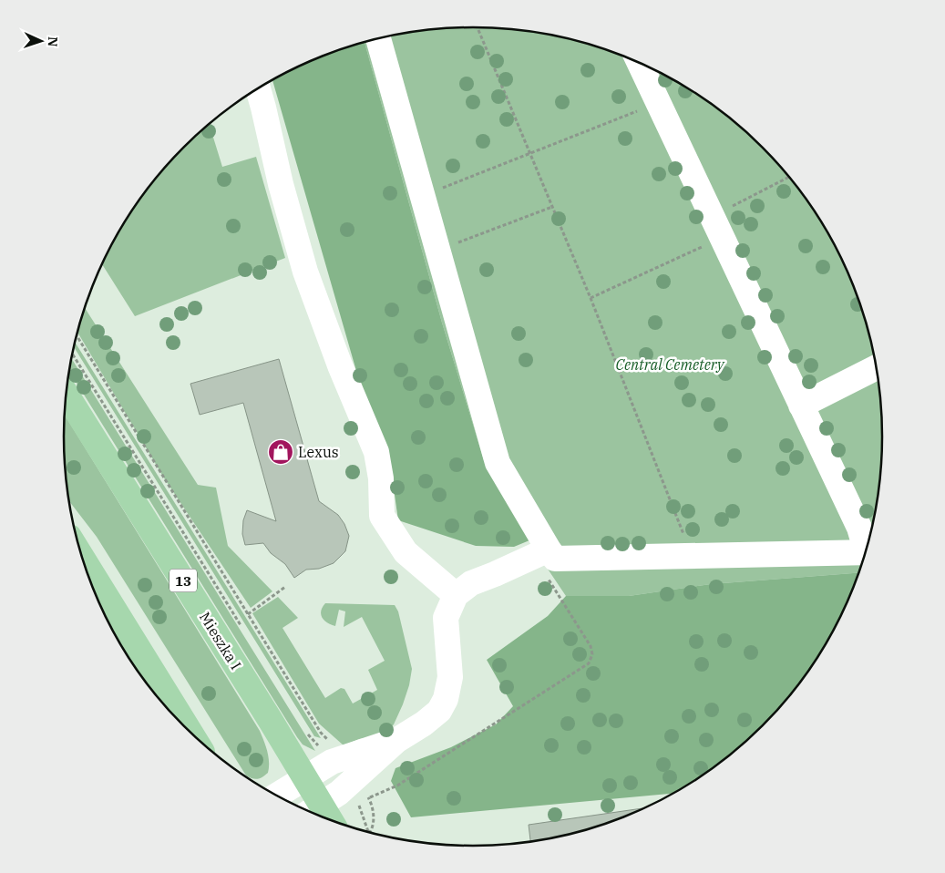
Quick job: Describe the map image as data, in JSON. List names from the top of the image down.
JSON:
{
  "streets": {
    "main road": ["13", "Mieszka I"]
  },
  "parks": ["Central Cemetery"],
  "places": {
    "shop": ["Lexus"]
  },
  "north": "right"
}
